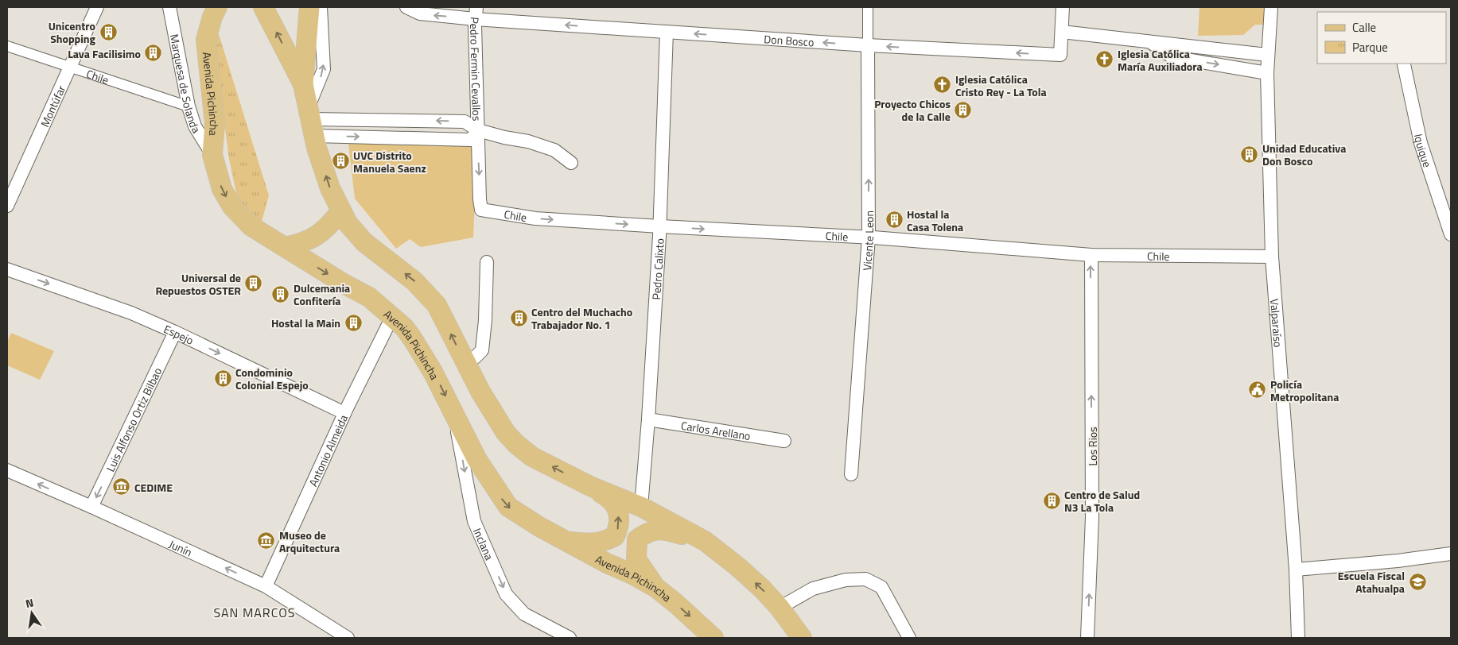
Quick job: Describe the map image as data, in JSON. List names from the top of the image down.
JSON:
{
  "streets": {
    "main road": ["Avenida Pichincha"],
    "street": [
      "Don Bosco",
      "Pedro Fermin Cevallos",
      "Chile",
      "Marquesa de Solanda",
      "Montúfar",
      "Iquique",
      "Vicente Leon",
      "Pedro Calixto",
      "Valparaíso",
      "Espejo",
      "Luis Alfonso Ortiz Bilbao",
      "Carlos Arellano",
      "Los Rios",
      "Antonio Almeida",
      "Inclana",
      "Junín"
    ]
  },
  "crossings": [
    ["Don Bosco", "Pedro Fermin Cevallos"],
    ["Don Bosco", "Vicente Leon"],
    ["Don Bosco", "Pedro Calixto"],
    ["Pedro Fermin Cevallos", "Chile"],
    ["Chile", "Marquesa de Solanda"],
    ["Chile", "Montúfar"],
    ["Chile", "Vicente Leon"],
    ["Chile", "Pedro Calixto"],
    ["Chile", "Valparaíso"],
    ["Chile", "Los Rios"],
    ["Marquesa de Solanda", "Avenida Pichincha"],
    ["Avenida Pichincha", "Antonio Almeida"],
    ["Avenida Pichincha", "Inclana"],
    ["Pedro Calixto", "Carlos Arellano"],
    ["Espejo", "Luis Alfonso Ortiz Bilbao"],
    ["Espejo", "Antonio Almeida"],
    ["Luis Alfonso Ortiz Bilbao", "Junín"],
    ["Antonio Almeida", "Junín"]
  ],
  "one_way": [
    "Vicente Leon",
    "Espejo",
    "Luis Alfonso Ortiz Bilbao",
    "Los Rios",
    "Inclana",
    "Junín"
  ],
  "districts": ["SAN MARCOS"],
  "places": {
    "building": [
      "Unicentro Shopping",
      "Lava Facilisimo",
      "Proyecto Chicos de la Calle",
      "Unidad Educativa Don Bosco",
      "UVC Distrito Manuela Saenz",
      "Hostal la Casa Tolena",
      "Universal de Repuestos OSTER",
      "Dulcemania Confitería",
      "Centro del Muchacho Trabajador No. 1",
      "Hostal la Main",
      "Condominio Colonial Espejo",
      "Centro de Salud N3 La Tola"
    ],
    "church": ["Iglesia Católica María Auxiliadora", "Iglesia Católica Cristo Rey - La Tola"],
    "public building": ["Policía Metropolitana"],
    "museum": ["CEDIME", "Museo de Arquitectura"],
    "school or university": ["Escuela Fiscal Atahualpa"]
  },
  "legend": ["Calle", "Parque"],
  "north": "top"
}
